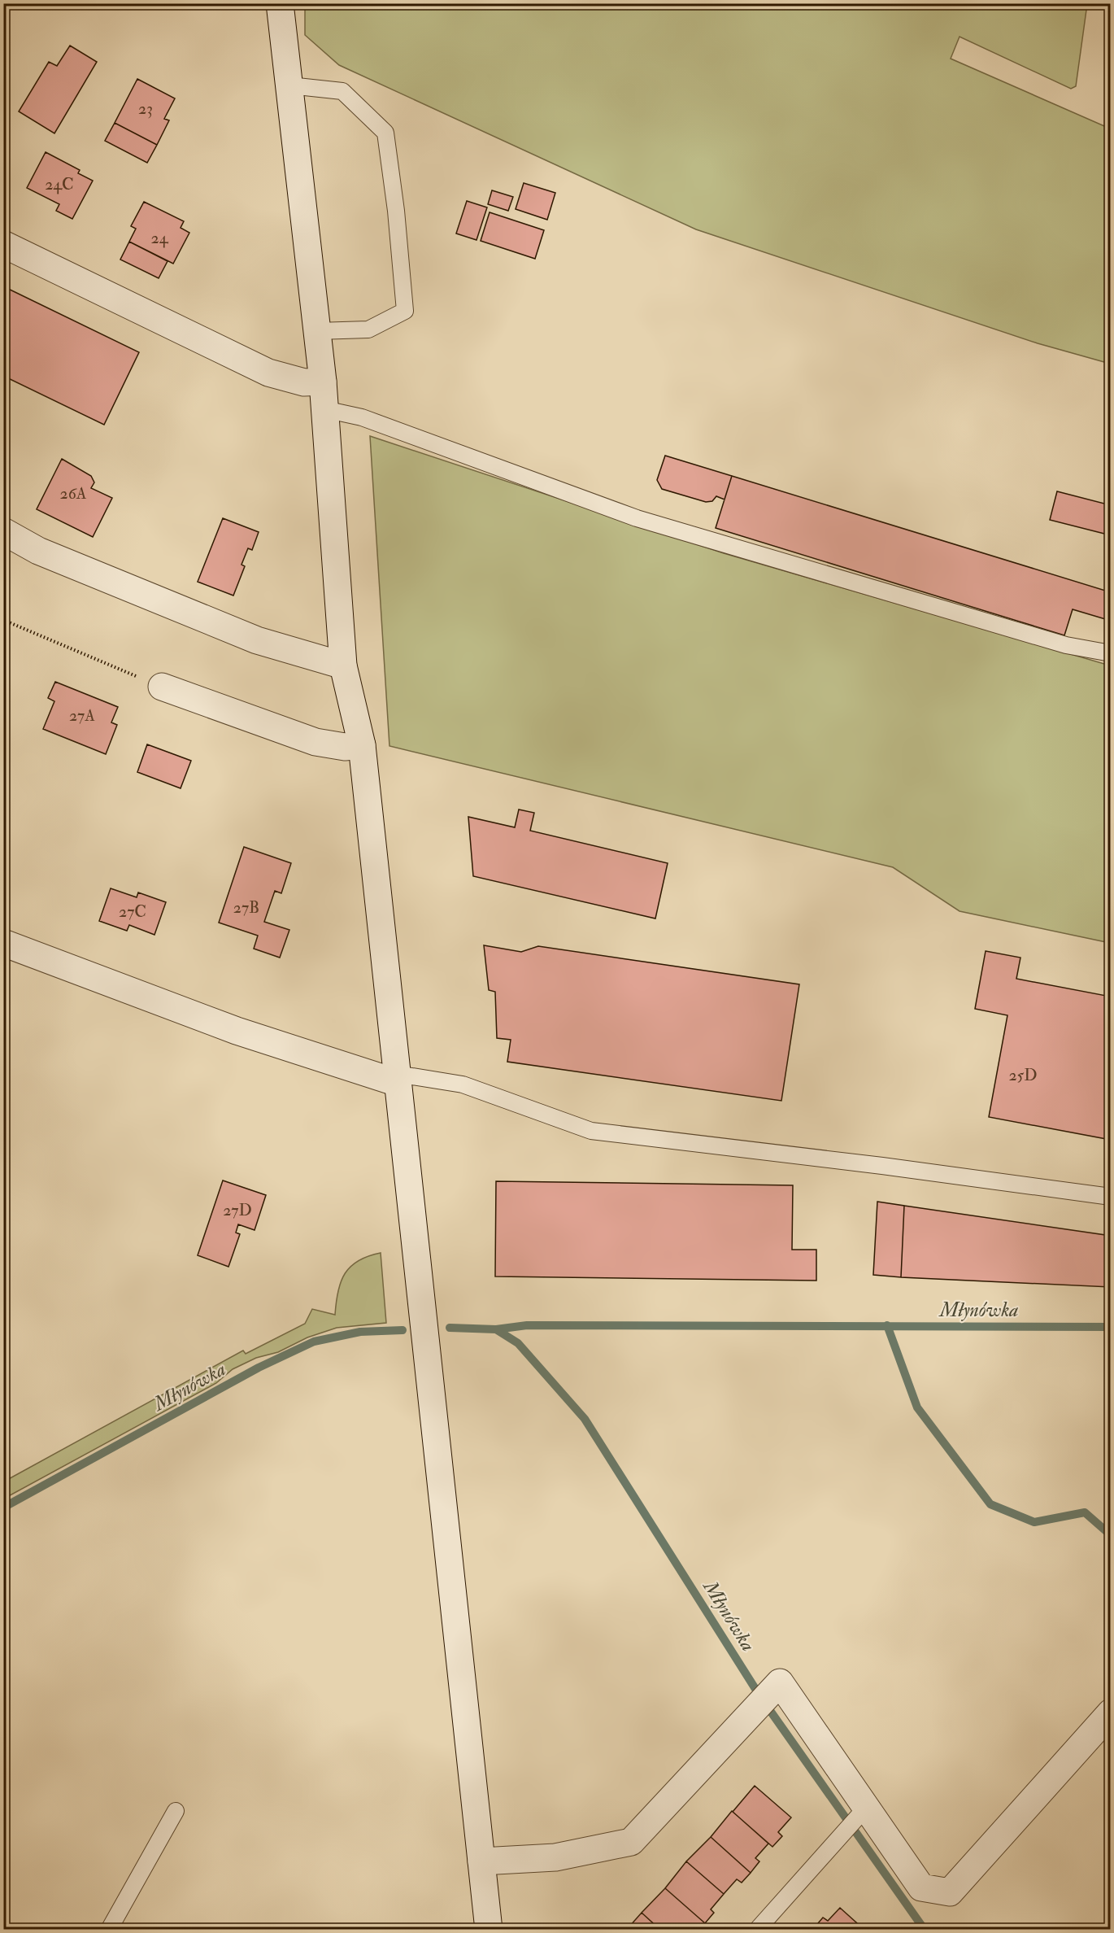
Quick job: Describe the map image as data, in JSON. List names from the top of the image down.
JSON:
{
  "water": ["Młynówka"],
  "house_numbers": [
    "23",
    "24C",
    "24",
    "26A",
    "27A",
    "27B",
    "27C",
    "25D",
    "27D"
  ]
}
